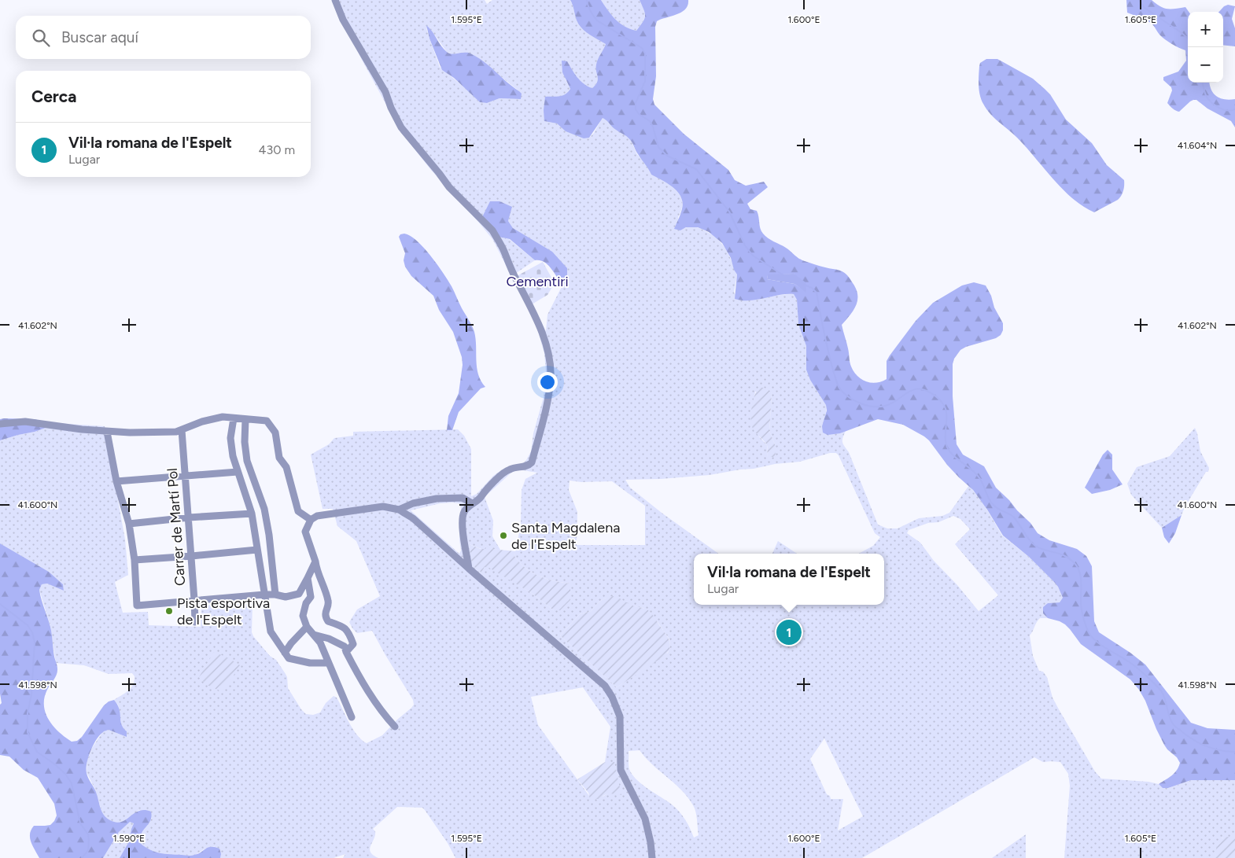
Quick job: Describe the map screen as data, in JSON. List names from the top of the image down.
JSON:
{
  "streets": {
    "street": ["Carrer de Martí Pol"]
  },
  "parks": ["Cementiri"],
  "places": ["Santa Magdalena de l'Espelt", "Pista esportiva de l'Espelt"],
  "page": {
    "map_buttons": ["+", "−"],
    "search": "Buscar aquí",
    "heading": "Cerca",
    "list": [
      {
        "mark": "1",
        "name": "Vil·la romana de l'Espelt",
        "note": "Lugar",
        "value": "430 m"
      }
    ],
    "popup": ["Vil·la romana de l'Espelt", "Lugar"],
    "pins": "1"
  },
  "coordinates": [
    "1.595°E",
    "1.600°E",
    "1.605°E",
    "41.604°N",
    "41.602°N",
    "41.600°N",
    "41.598°N",
    "1.590°E"
  ]
}
